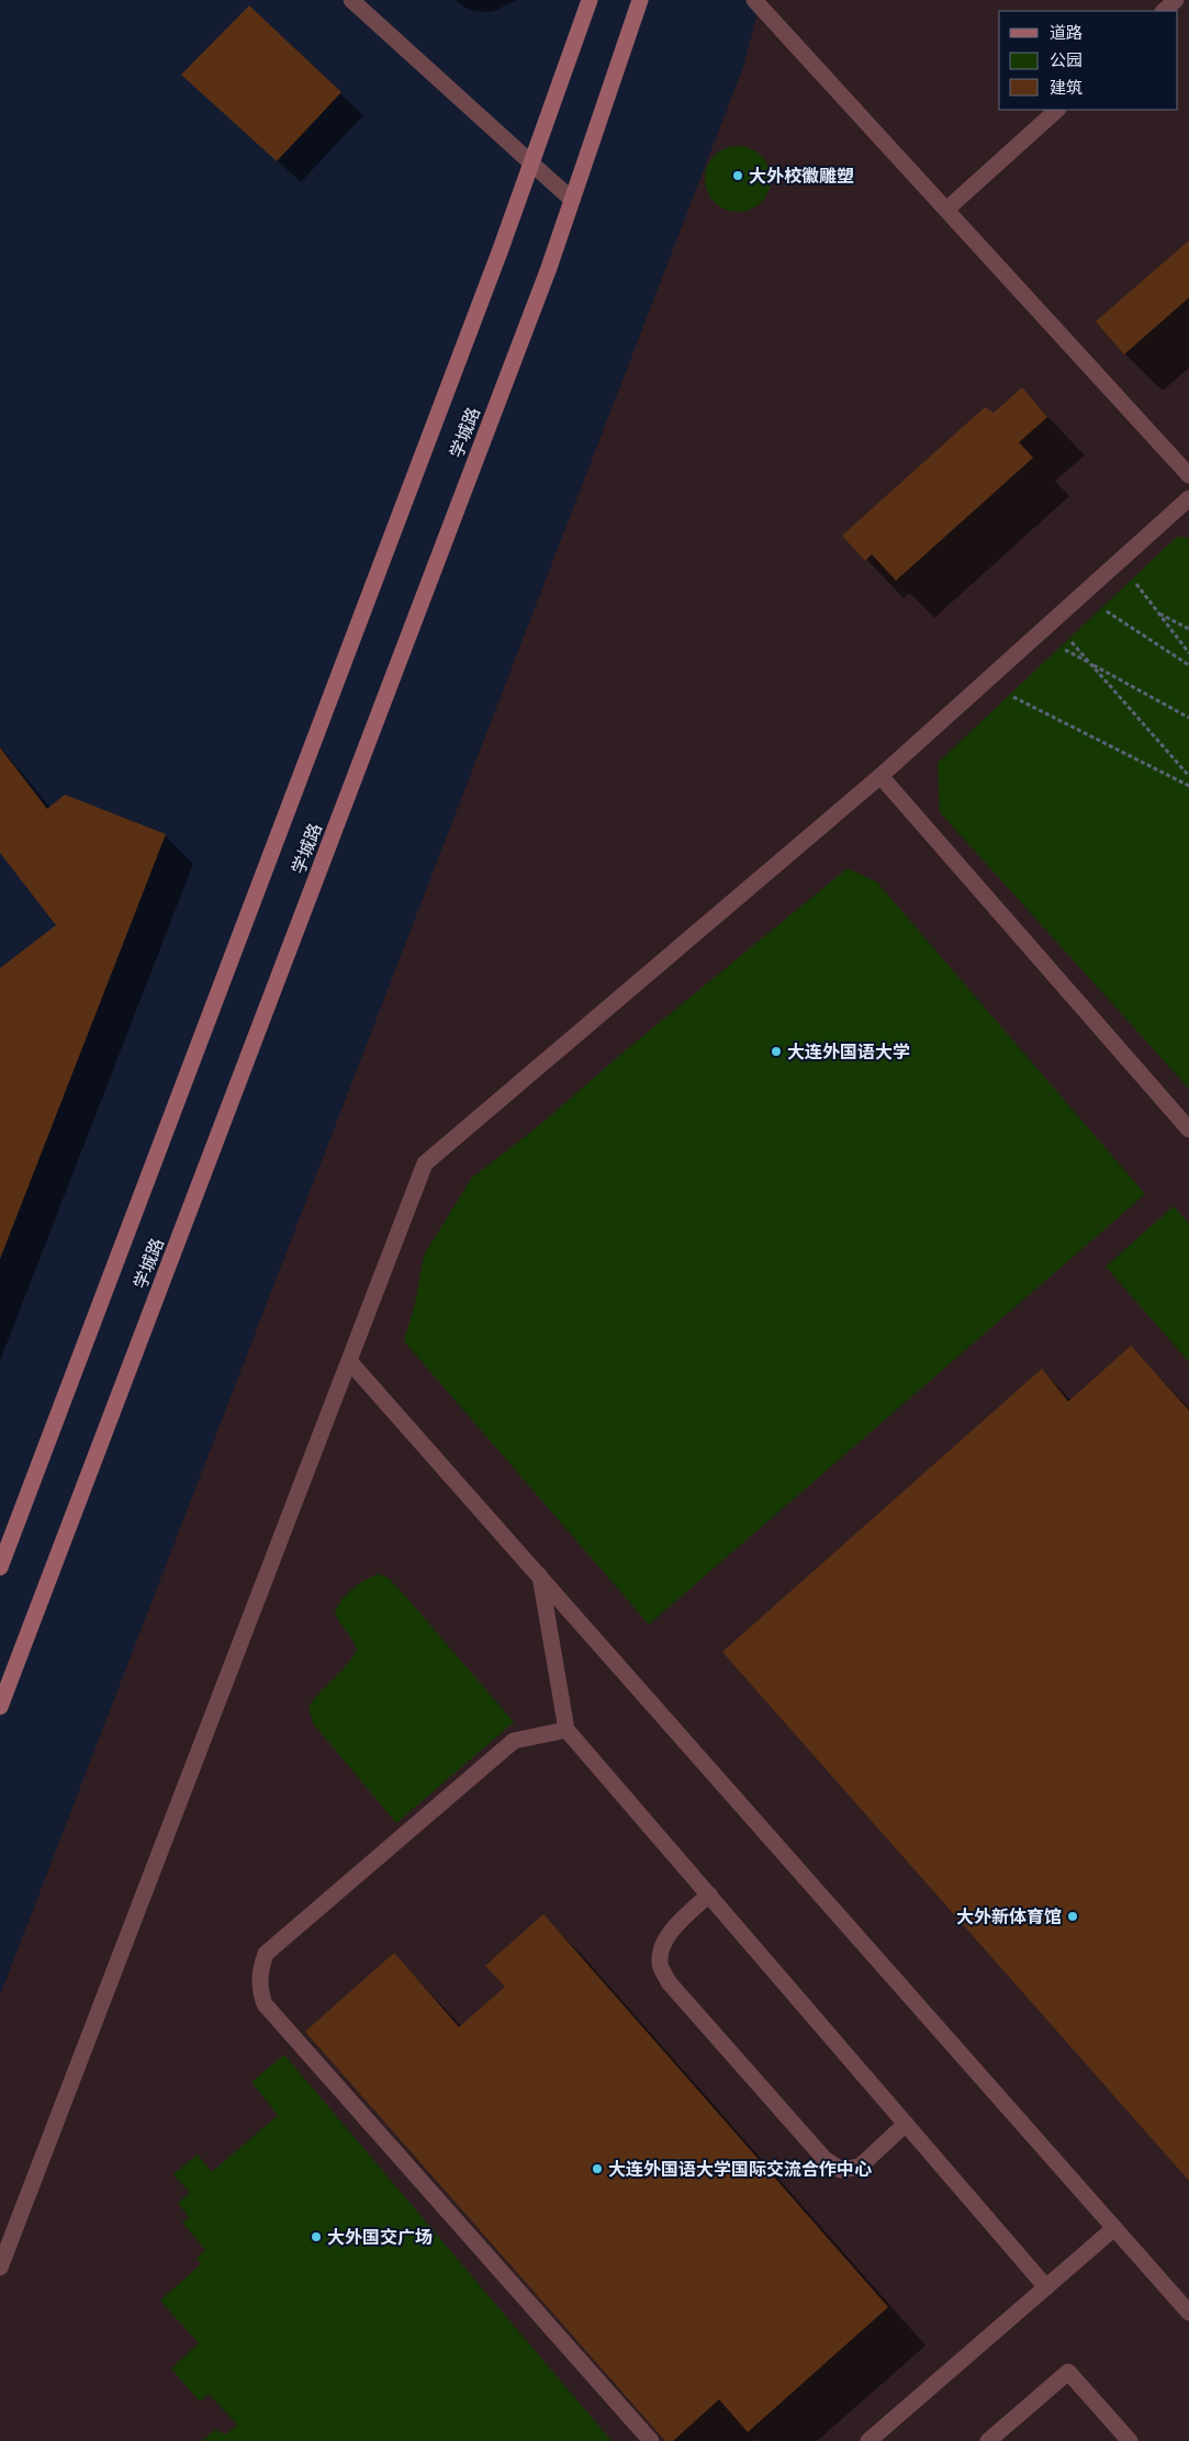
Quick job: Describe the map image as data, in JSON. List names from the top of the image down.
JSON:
{
  "streets": {
    "main road": ["学城路"]
  },
  "places": [
    "大外校徽雕塑",
    "大连外国语大学",
    "大外新体育馆",
    "大连外国语大学国际交流合作中心",
    "大外国交广场"
  ],
  "legend": ["道路", "公园", "建筑"]
}
